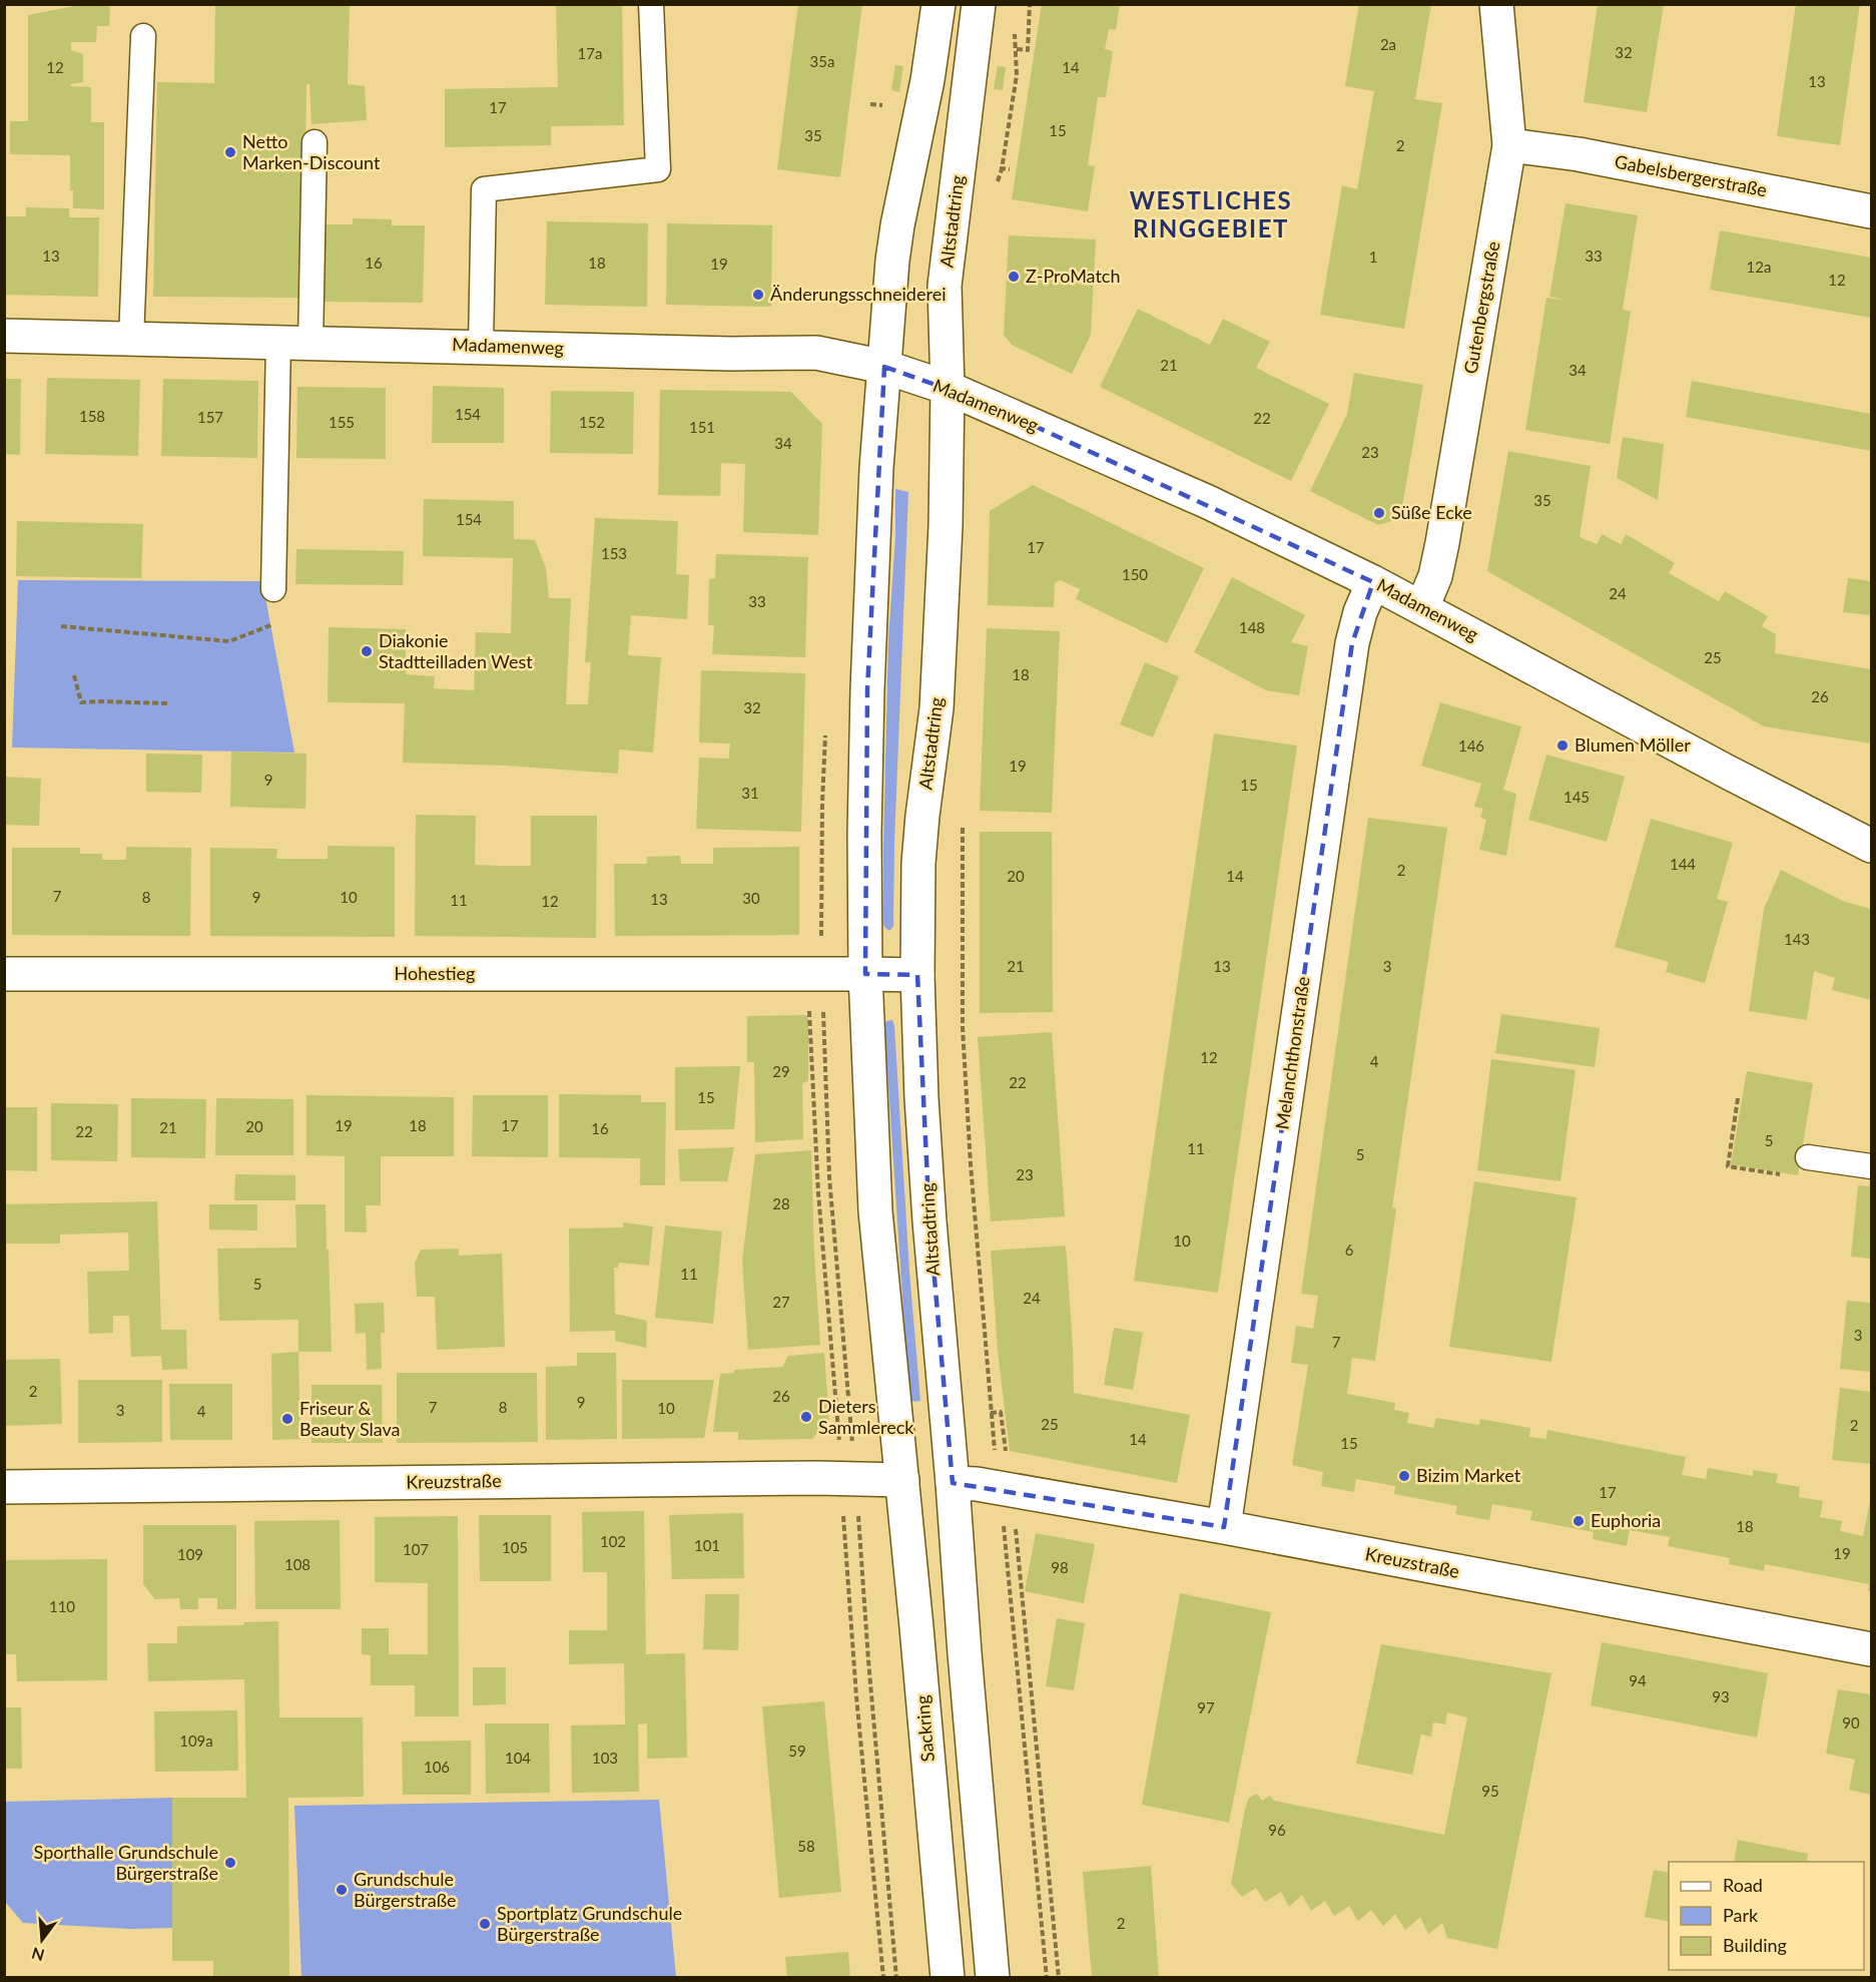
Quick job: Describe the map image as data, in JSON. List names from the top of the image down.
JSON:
{
  "streets": {
    "street": [
      "Gabelsbergerstraße",
      "Altstadtring",
      "Gutenbergstraße",
      "Madamenweg",
      "Hohestieg",
      "Melanchthonstraße",
      "Kreuzstraße",
      "Sackring"
    ]
  },
  "crossings": [
    ["Gabelsbergerstraße", "Gutenbergstraße"],
    ["Altstadtring", "Madamenweg"],
    ["Altstadtring", "Hohestieg"],
    ["Altstadtring", "Kreuzstraße"],
    ["Gutenbergstraße", "Madamenweg"],
    ["Madamenweg", "Melanchthonstraße"],
    ["Melanchthonstraße", "Kreuzstraße"],
    ["Kreuzstraße", "Sackring"]
  ],
  "districts": ["WESTLICHES RINGGEBIET"],
  "places": [
    "Netto Marken-Discount",
    "Z-ProMatch",
    "Änderungsschneiderei",
    "Süße Ecke",
    "Diakonie Stadtteilladen West",
    "Blumen Möller",
    "Dieters Sammlereck",
    "Friseur & Beauty Slava",
    "Bizim Market",
    "Euphoria",
    "Sporthalle Grundschule Bürgerstraße",
    "Grundschule Bürgerstraße",
    "Sportplatz Grundschule Bürgerstraße"
  ],
  "house_numbers": [
    "2a",
    "32",
    "17a",
    "35a",
    "12",
    "14",
    "13",
    "17",
    "15",
    "35",
    "2",
    "13",
    "33",
    "1",
    "16",
    "18",
    "19",
    "12a",
    "12",
    "21",
    "34",
    "154",
    "158",
    "157",
    "22",
    "155",
    "152",
    "151",
    "34",
    "23",
    "35",
    "154",
    "17",
    "153",
    "150",
    "24",
    "33",
    "148",
    "25",
    "18",
    "26",
    "32",
    "146",
    "19",
    "9",
    "15",
    "31",
    "145",
    "144",
    "2",
    "20",
    "14",
    "7",
    "8",
    "9",
    "10",
    "30",
    "13",
    "11",
    "12",
    "143",
    "21",
    "13",
    "3",
    "12",
    "4",
    "29",
    "22",
    "15",
    "19",
    "18",
    "17",
    "20",
    "21",
    "16",
    "22",
    "5",
    "11",
    "5",
    "23",
    "28",
    "10",
    "6",
    "11",
    "5",
    "24",
    "27",
    "3",
    "7",
    "2",
    "26",
    "9",
    "7",
    "8",
    "10",
    "3",
    "4",
    "25",
    "2",
    "14",
    "15",
    "17",
    "18",
    "102",
    "101",
    "105",
    "107",
    "19",
    "109",
    "108",
    "98",
    "110",
    "94",
    "93",
    "97",
    "90",
    "109a",
    "59",
    "104",
    "103",
    "106",
    "95",
    "96",
    "58",
    "2"
  ],
  "legend": ["Road", "Park", "Building"],
  "north": "bottom"
}
